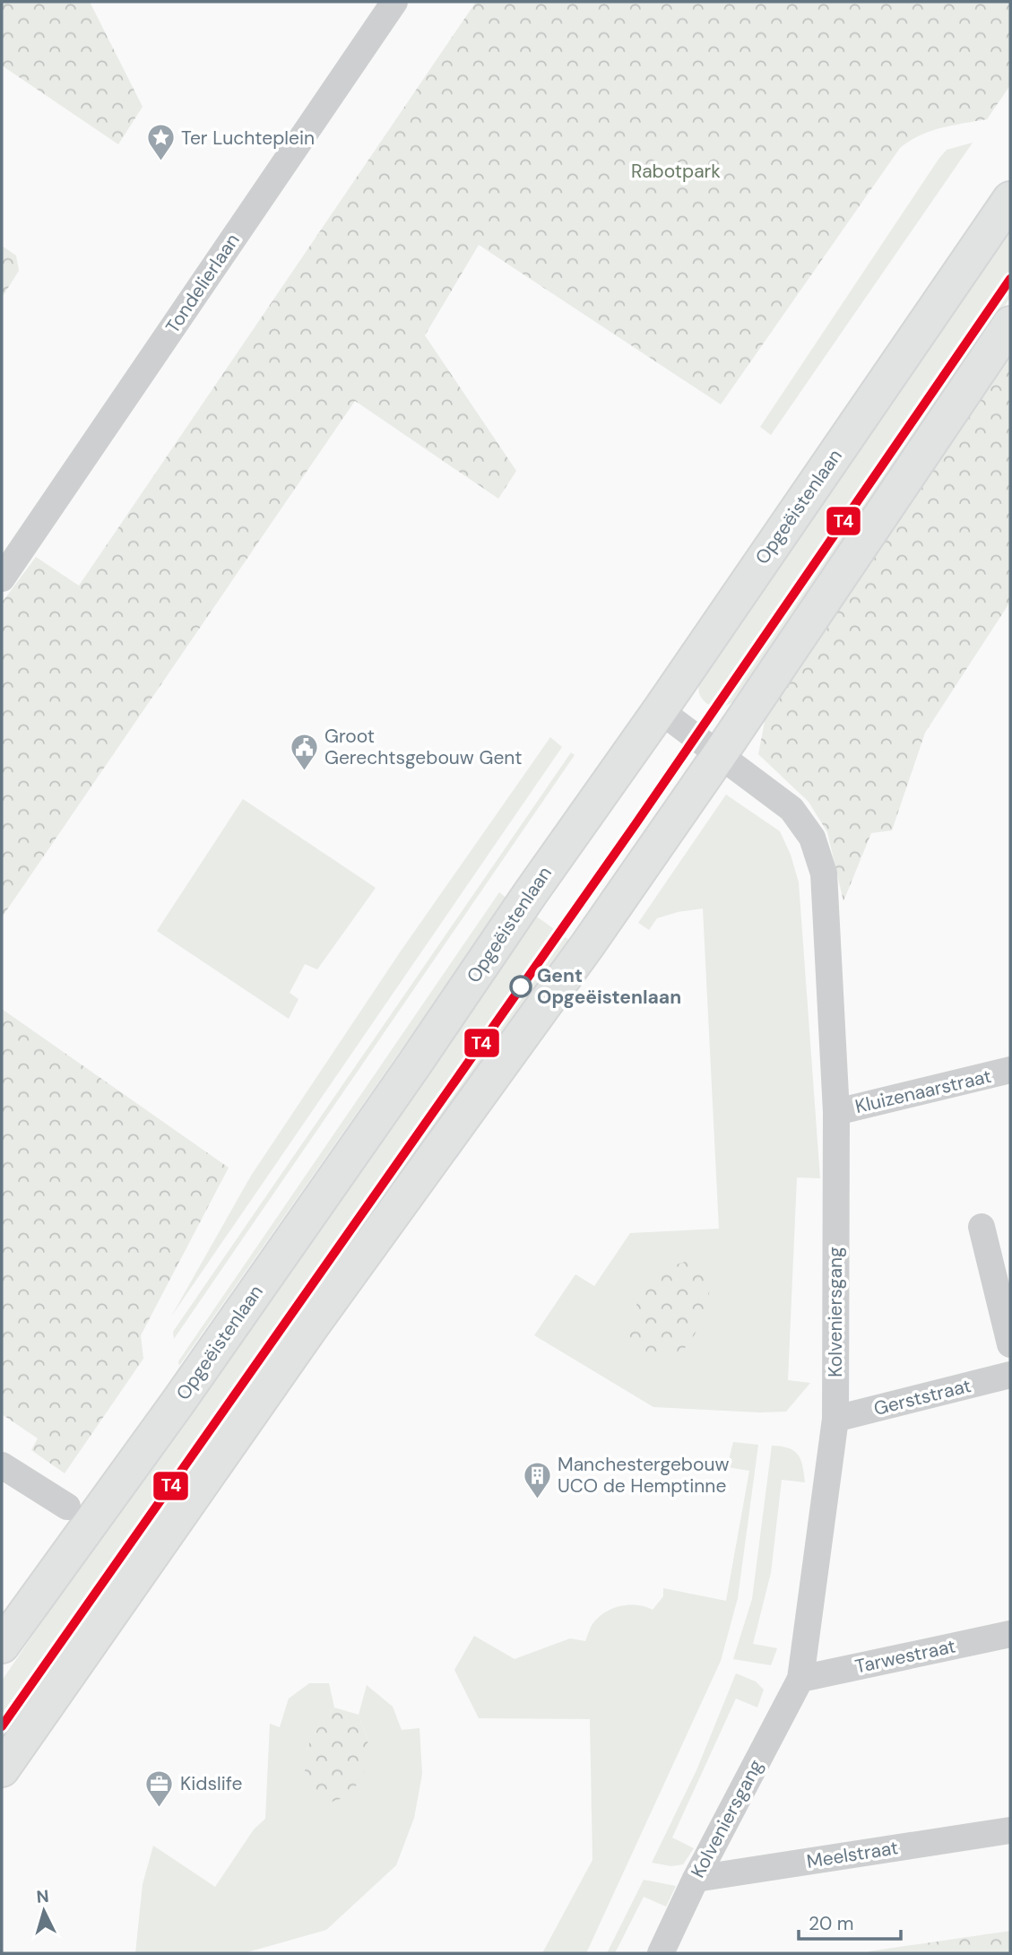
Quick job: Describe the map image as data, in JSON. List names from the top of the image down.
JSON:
{
  "streets": {
    "main road": ["Opgeëistenlaan"],
    "street": [
      "Tondelierlaan",
      "Kluizenaarstraat",
      "Kolveniersgang",
      "Gerststraat",
      "Tarwestraat",
      "Meelstraat"
    ]
  },
  "crossings": [
    ["Opgeëistenlaan", "Kolveniersgang"],
    ["Kluizenaarstraat", "Kolveniersgang"],
    ["Kolveniersgang", "Gerststraat"],
    ["Kolveniersgang", "Tarwestraat"],
    ["Kolveniersgang", "Meelstraat"]
  ],
  "parks": ["Rabotpark"],
  "places": {
    "place": ["Ter Luchteplein"],
    "public building": ["Groot Gerechtsgebouw Gent"],
    "other": ["Gent Opgeëistenlaan"],
    "building": ["Manchestergebouw UCO de Hemptinne"],
    "office": ["Kidslife"]
  },
  "lines": ["transit line T4"],
  "scale_bar": "20 m",
  "north": "top"
}
